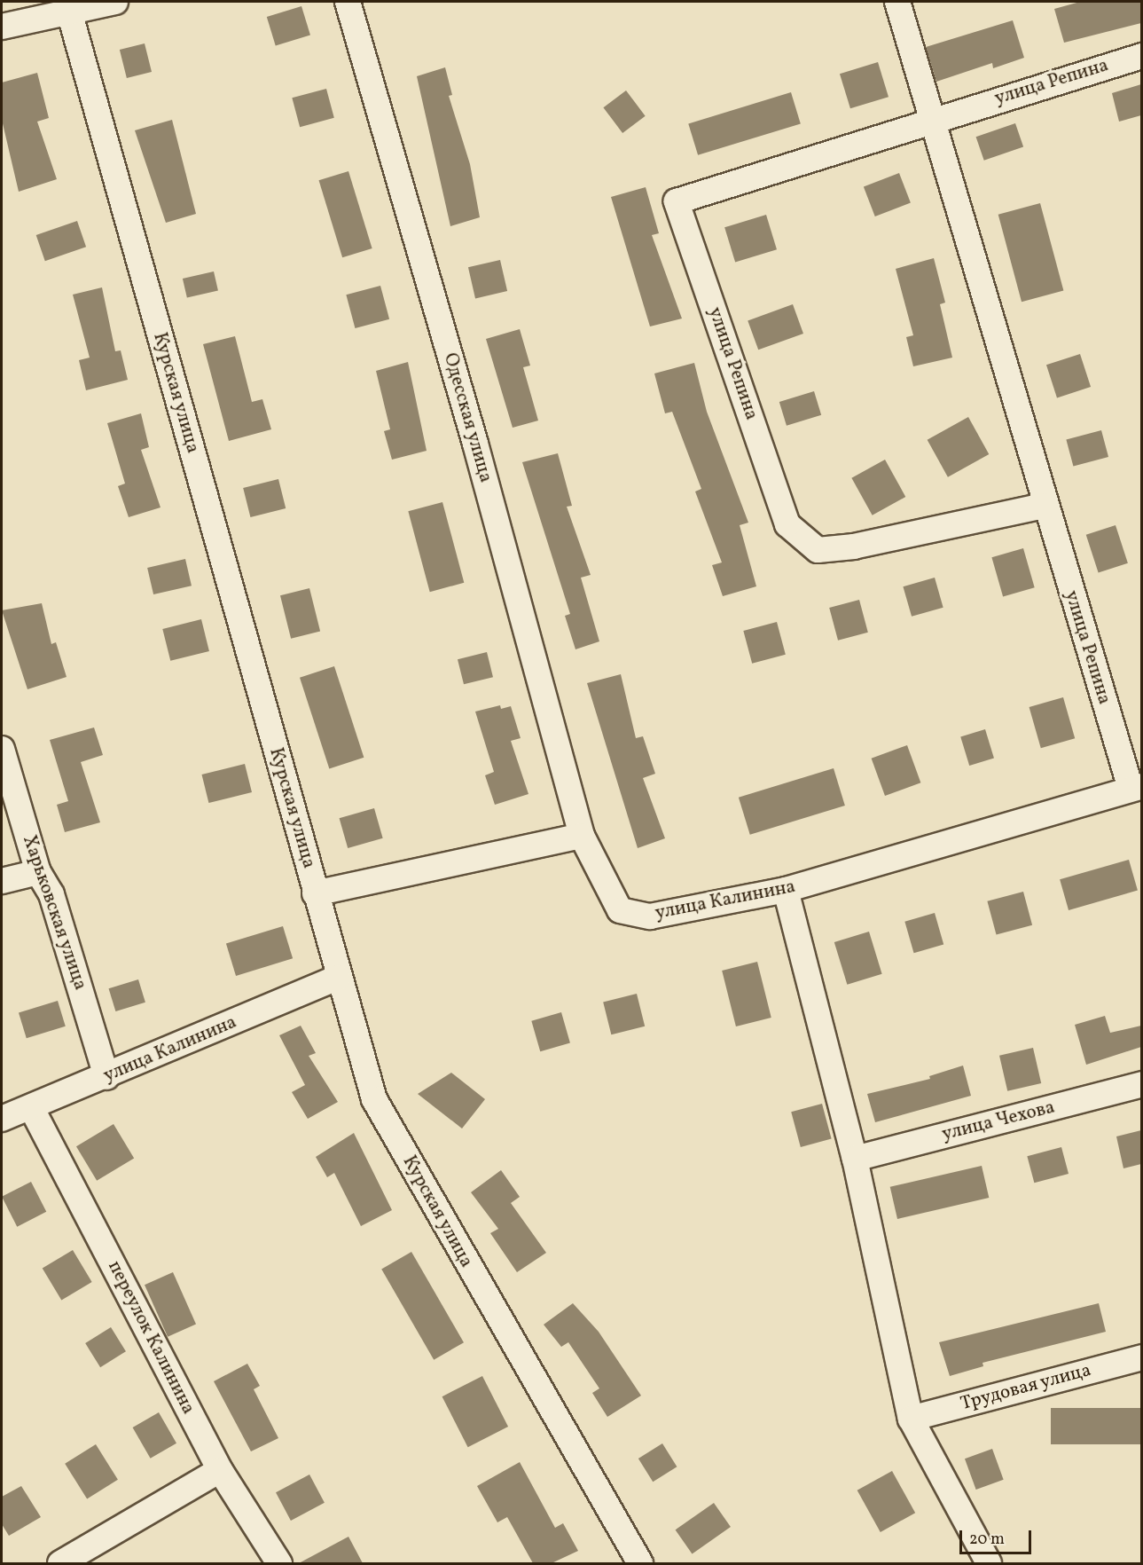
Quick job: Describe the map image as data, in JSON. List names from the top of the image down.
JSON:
{
  "streets": {
    "street": [
      "улица Репина",
      "Курская улица",
      "Одесская улица",
      "улица Калинина",
      "Харьковская улица",
      "улица Чехова",
      "переулок Калинина",
      "Трудовая улица"
    ]
  },
  "crossings": [
    ["улица Репина", "улица Калинина"],
    ["Курская улица", "улица Калинина"],
    ["Одесская улица", "улица Калинина"],
    ["улица Калинина", "Харьковская улица"],
    ["улица Калинина", "переулок Калинина"]
  ],
  "scale_bar": "20 m"
}
